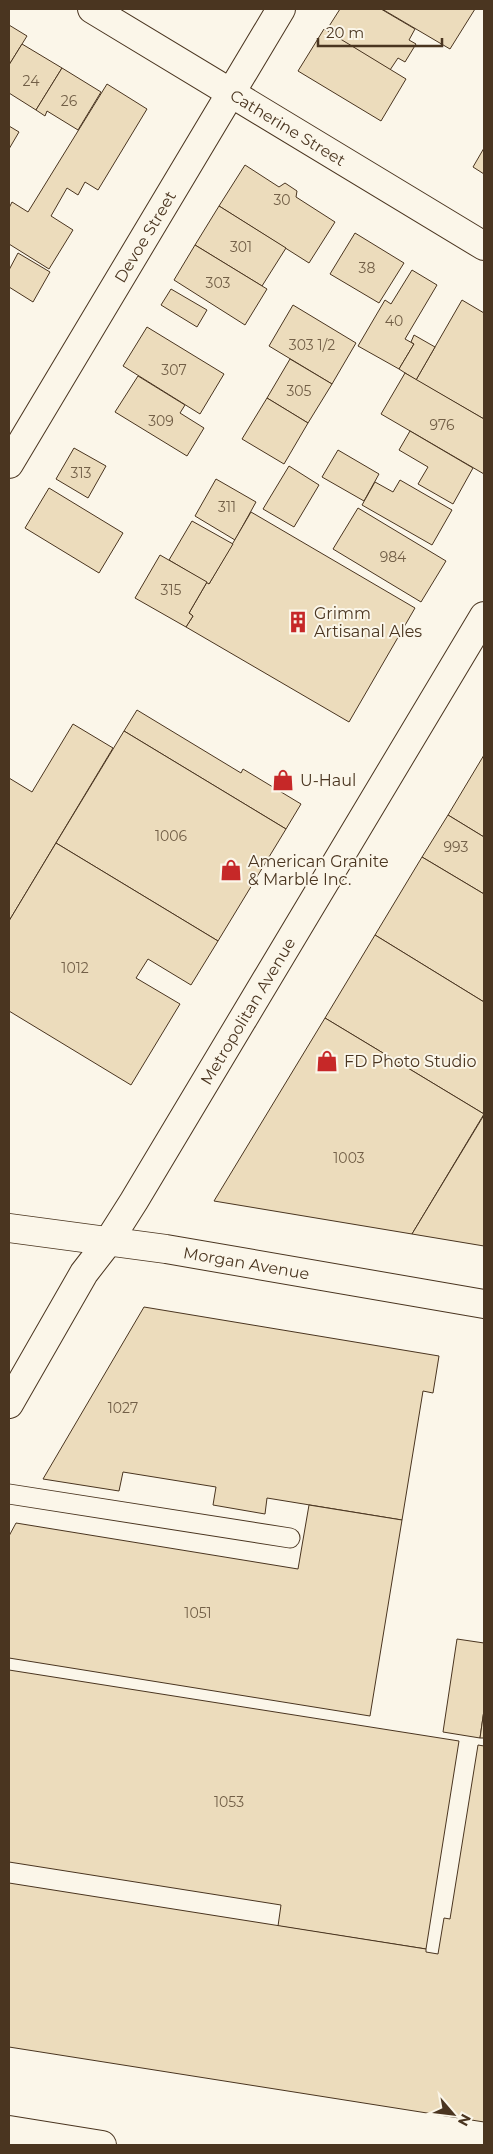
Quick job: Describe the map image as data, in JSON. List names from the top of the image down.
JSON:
{
  "streets": {
    "street": [
      "Catherine Street",
      "Devoe Street",
      "Metropolitan Avenue",
      "Morgan Avenue"
    ]
  },
  "crossings": [
    ["Catherine Street", "Devoe Street"],
    ["Metropolitan Avenue", "Morgan Avenue"]
  ],
  "places": {
    "building": ["Grimm Artisanal Ales"],
    "shop": ["U-Haul", "American Granite & Marble Inc.", "FD Photo Studio"]
  },
  "house_numbers": [
    "24",
    "26",
    "30",
    "301",
    "38",
    "303",
    "40",
    "303 1/2",
    "307",
    "305",
    "309",
    "976",
    "313",
    "311",
    "984",
    "315",
    "1006",
    "993",
    "1012",
    "1003",
    "1027",
    "1051",
    "1053"
  ],
  "scale_bar": "20 m",
  "north": "bottom right"
}
